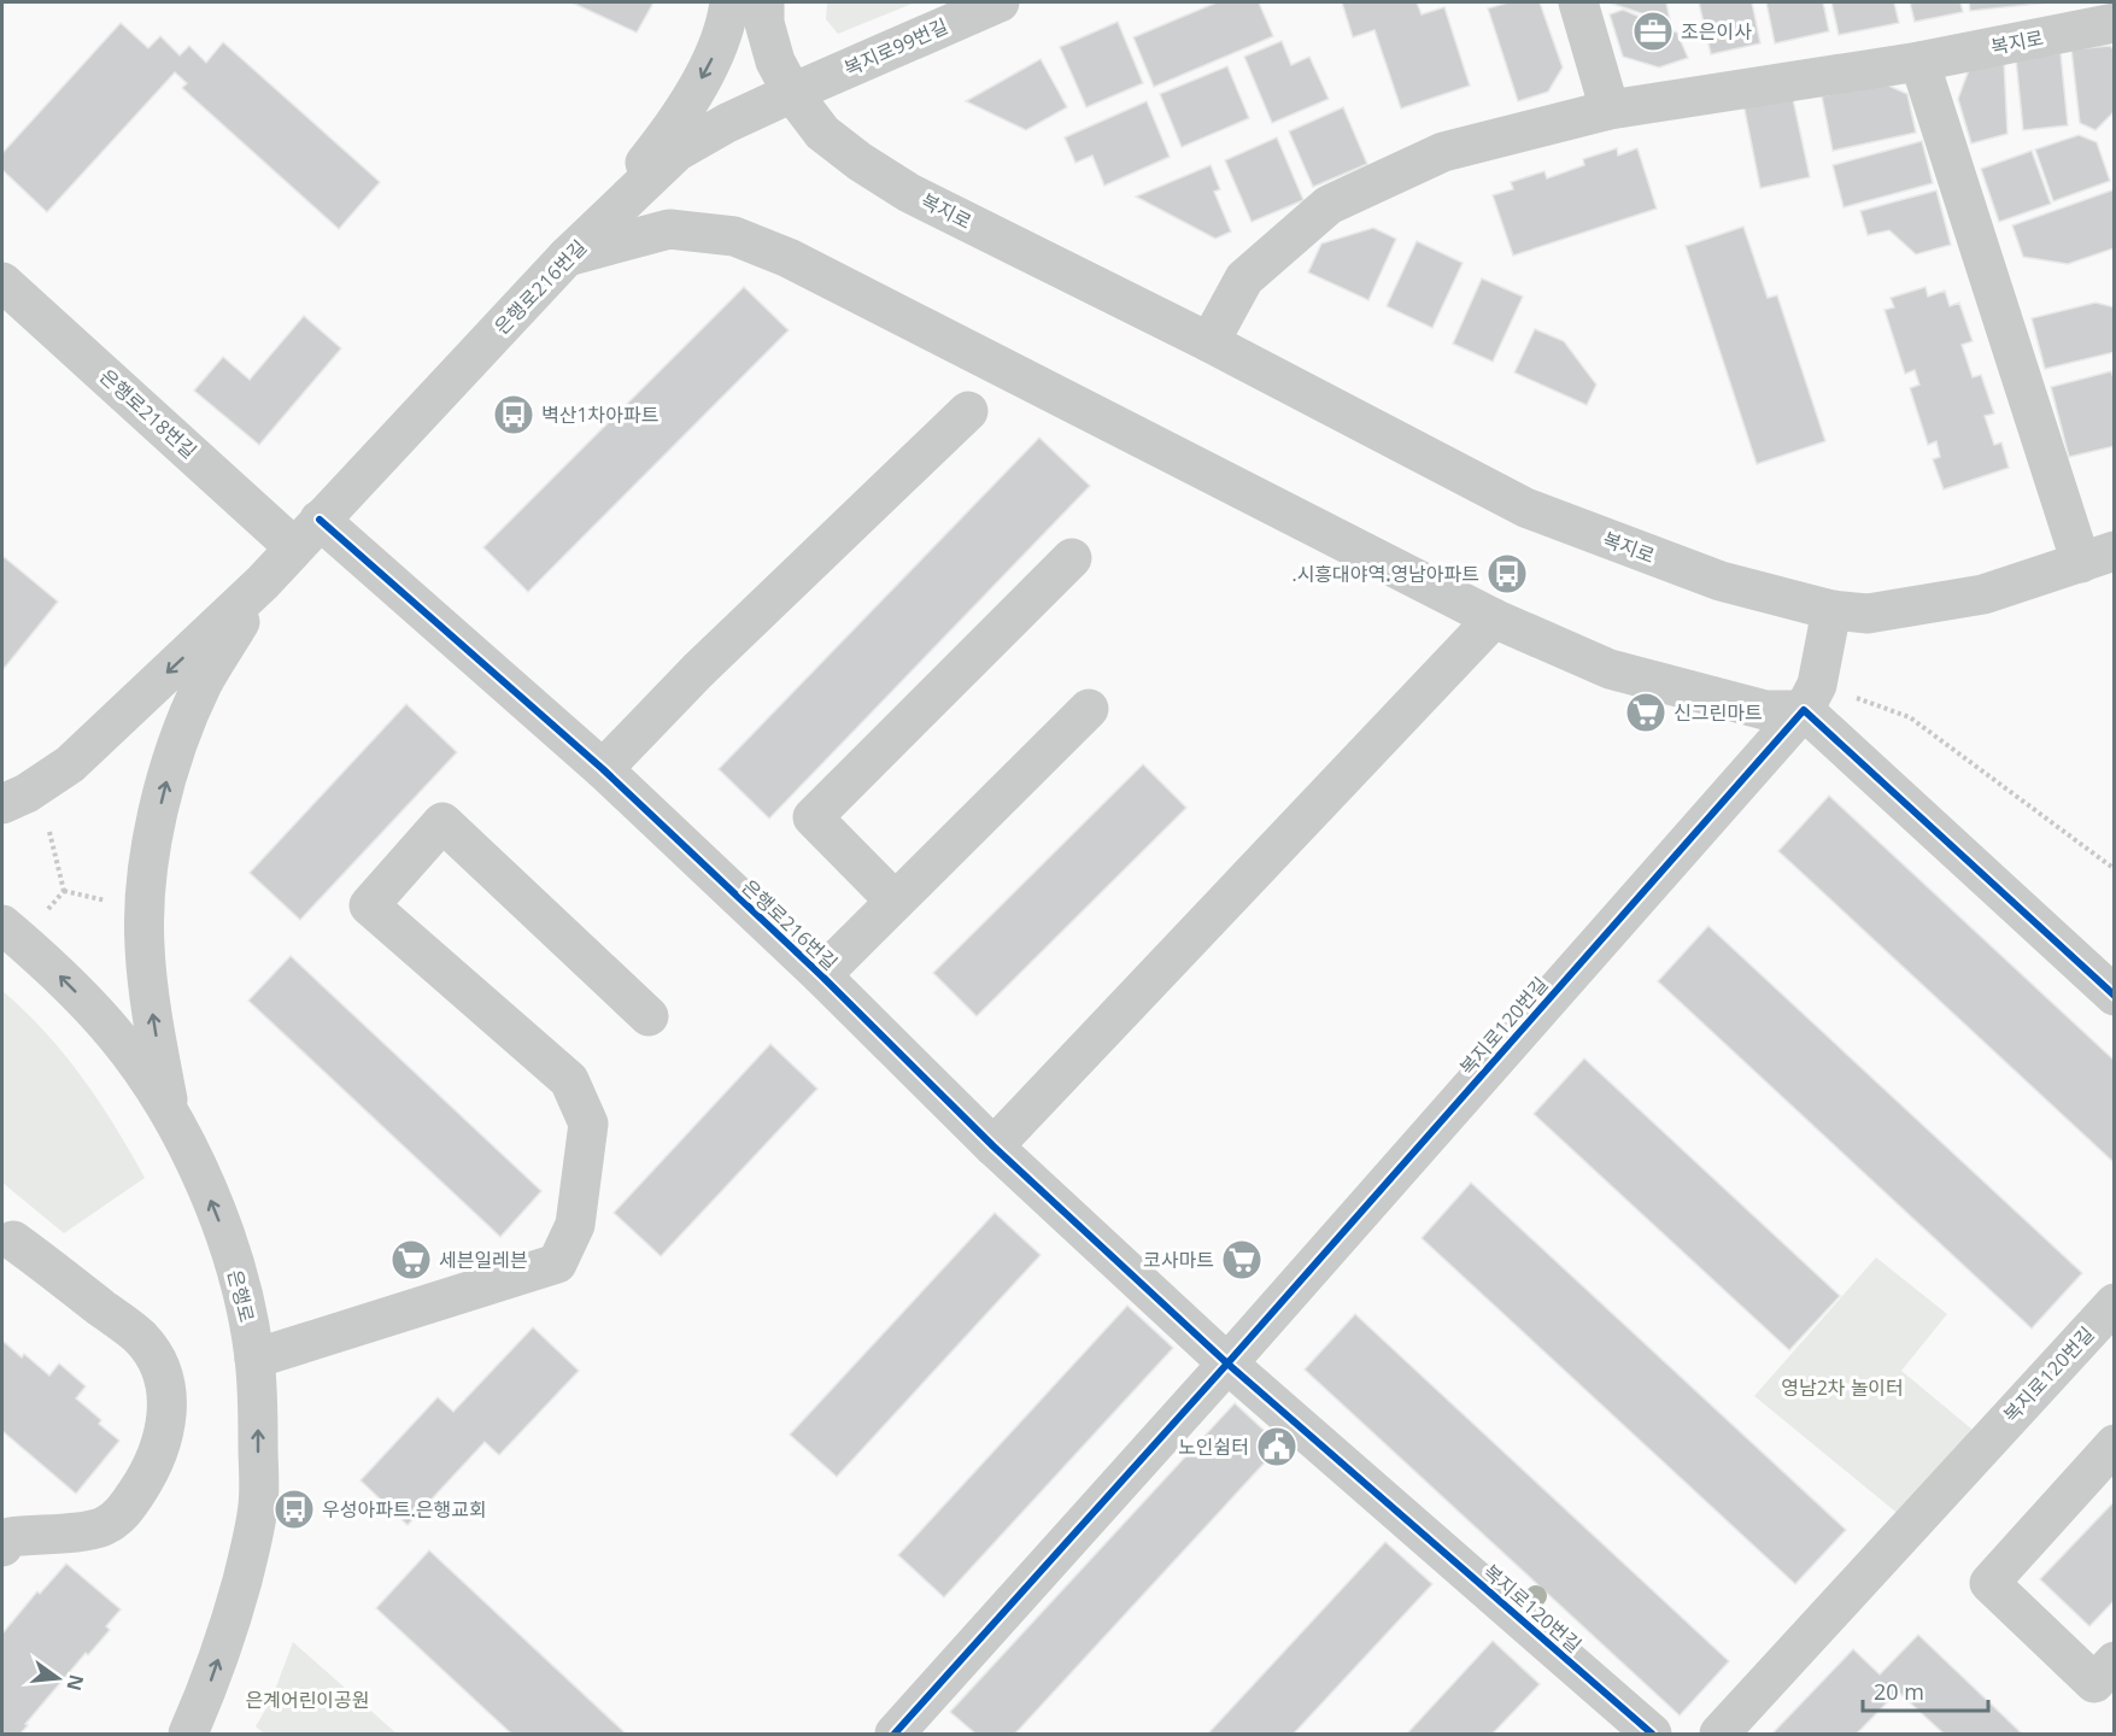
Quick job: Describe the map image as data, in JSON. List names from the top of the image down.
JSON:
{
  "streets": {
    "street": [
      "복지로",
      "복지로99번길",
      "은행로216번길",
      "은행로218번길",
      "복지로120번길",
      "은행로"
    ]
  },
  "crossings": [
    ["복지로", "복지로99번길"],
    ["복지로", "은행로216번길"],
    ["복지로", "복지로120번길"],
    ["복지로99번길", "은행로216번길"],
    ["은행로216번길", "은행로218번길"],
    ["은행로216번길", "복지로120번길"]
  ],
  "one_way": ["은행로"],
  "parks": ["영남2차 놀이터", "은계어린이공원"],
  "places": {
    "office": ["조은이사"],
    "bus stop": ["벽산1차아파트", ".시흥대야역.영남아파트", "우성아파트.은행교회"],
    "supermarket": ["신그린마트", "세븐일레븐", "코사마트"],
    "public building": ["노인쉼터"]
  },
  "scale_bar": "20 m",
  "north": "right"
}
